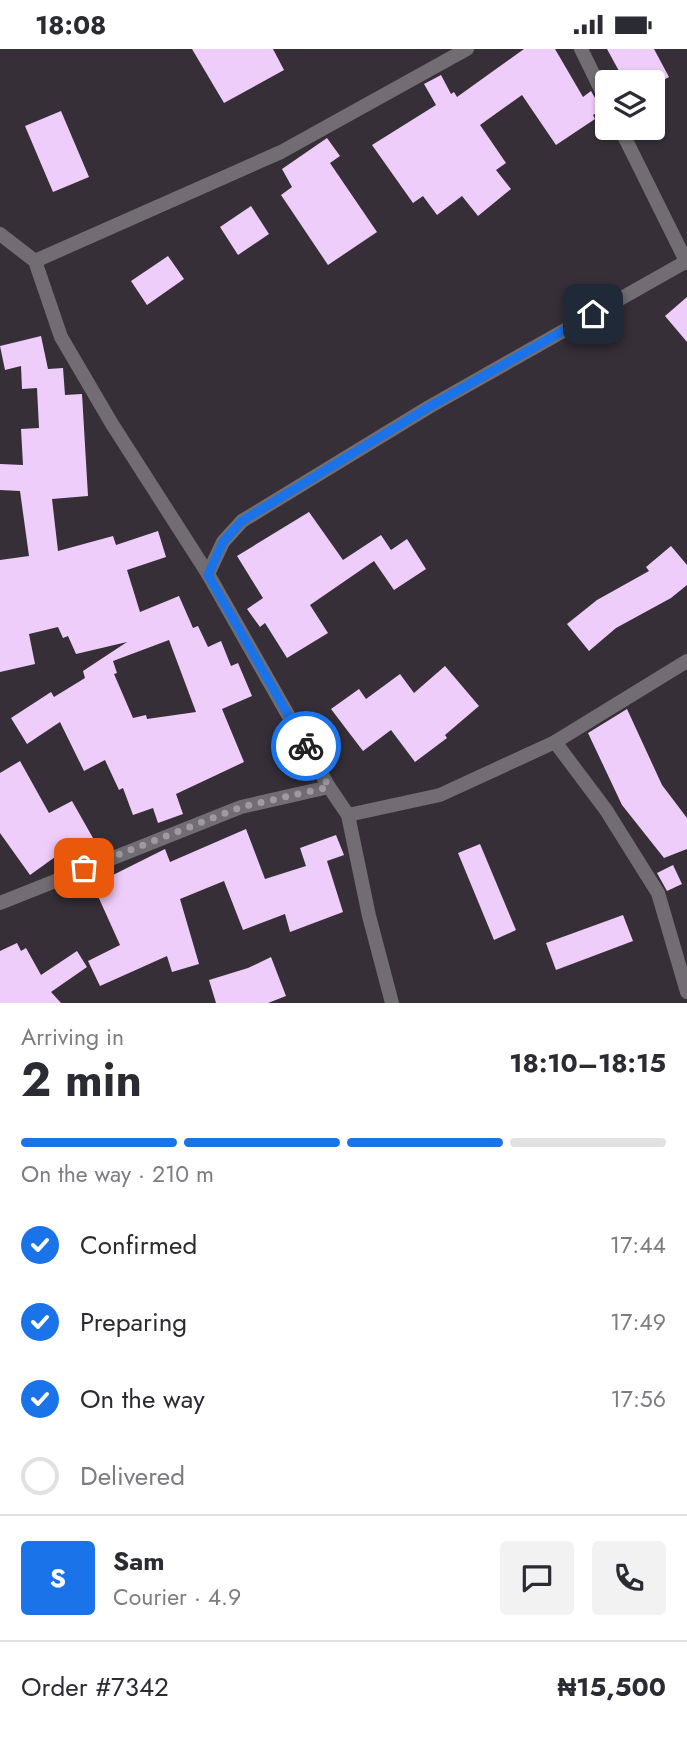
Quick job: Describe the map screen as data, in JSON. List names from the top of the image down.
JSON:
{
  "page": {
    "status": "18:08",
    "heading": ["2 min", "Arriving in", "18:10–18:15"],
    "panel": [
      "Sam",
      "Courier · 4.9",
      "Order #7342",
      "₦15,500"
    ],
    "bar": "On the way · 210 m",
    "list": [
      ["Confirmed", "17:44"],
      ["Preparing", "17:49"],
      ["On the way", "17:56"],
      "Delivered"
    ],
    "round": "S"
  }
}
